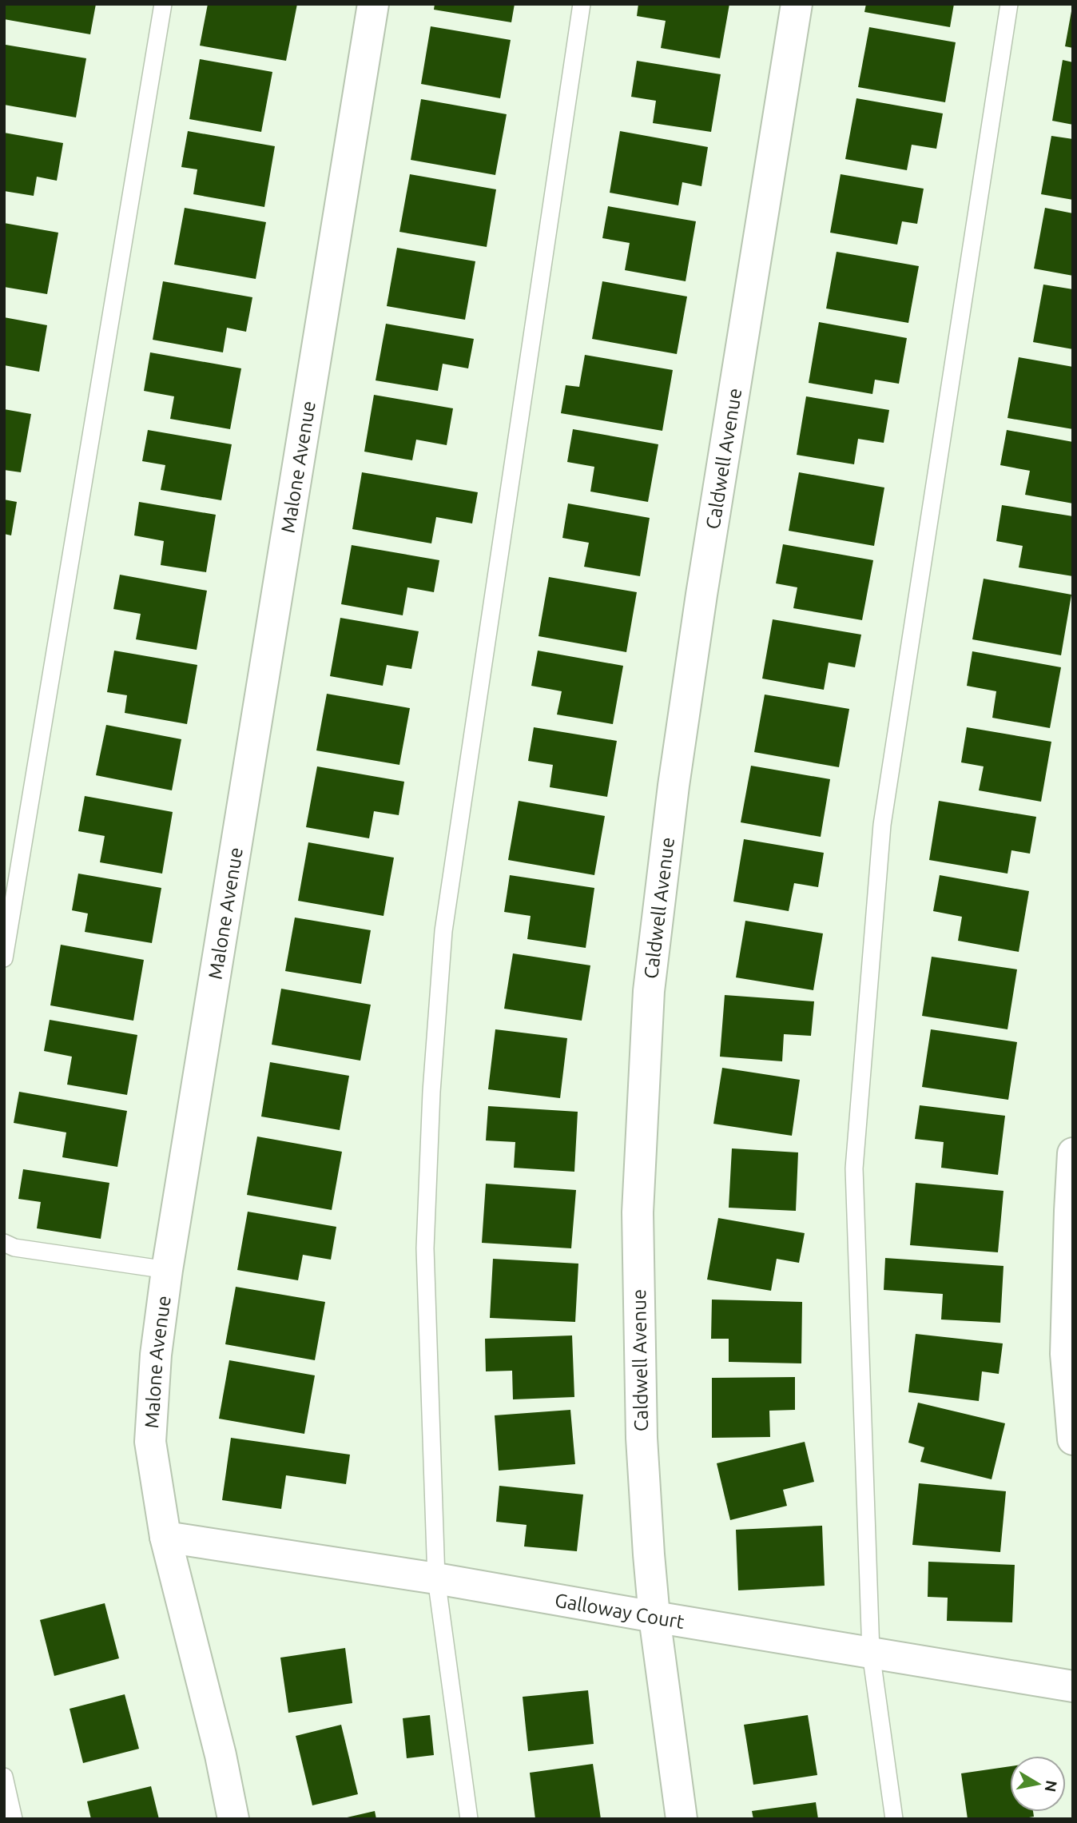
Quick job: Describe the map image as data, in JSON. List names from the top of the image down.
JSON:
{
  "streets": {
    "street": ["Caldwell Avenue", "Malone Avenue", "Galloway Court"]
  },
  "crossings": [
    ["Caldwell Avenue", "Galloway Court"],
    ["Malone Avenue", "Galloway Court"]
  ],
  "north": "right"
}
